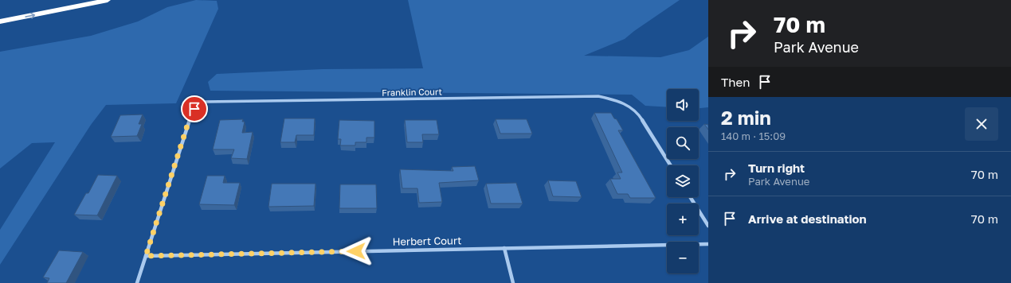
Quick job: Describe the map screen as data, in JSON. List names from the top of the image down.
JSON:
{
  "streets": {
    "street": ["Franklin Court", "Herbert Court"]
  },
  "crossings": [
    ["Franklin Court", "Herbert Court"]
  ],
  "page": {
    "turn": ["70 m", "Park Avenue"],
    "then": "Then",
    "map_buttons": ["+", "−"],
    "heading": ["2 min", "140 m · 15:09"],
    "list": [
      {
        "name": "Turn right",
        "note": "Park Avenue",
        "value": "70 m"
      },
      {
        "name": "Arrive at destination",
        "value": "70 m"
      }
    ]
  }
}
